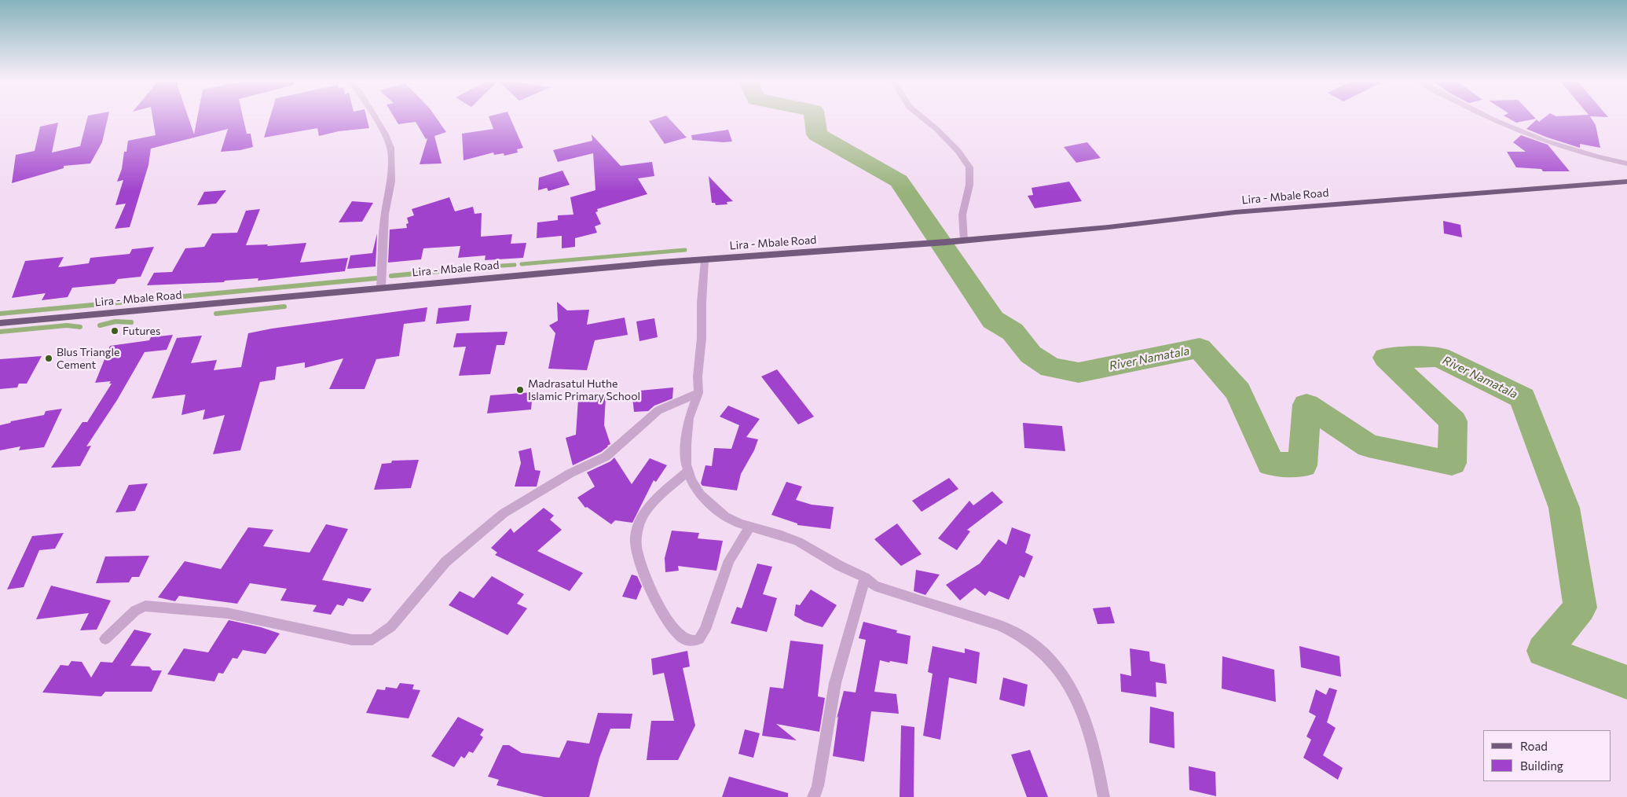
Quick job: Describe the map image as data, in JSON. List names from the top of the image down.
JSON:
{
  "streets": {
    "main road": ["Lira - Mbale Road"]
  },
  "water": ["River Namatala"],
  "places": ["Futures", "Blus Triangle Cement", "Madrasatul Huthe Islamic Primary School"],
  "legend": ["Road", "Building"]
}
